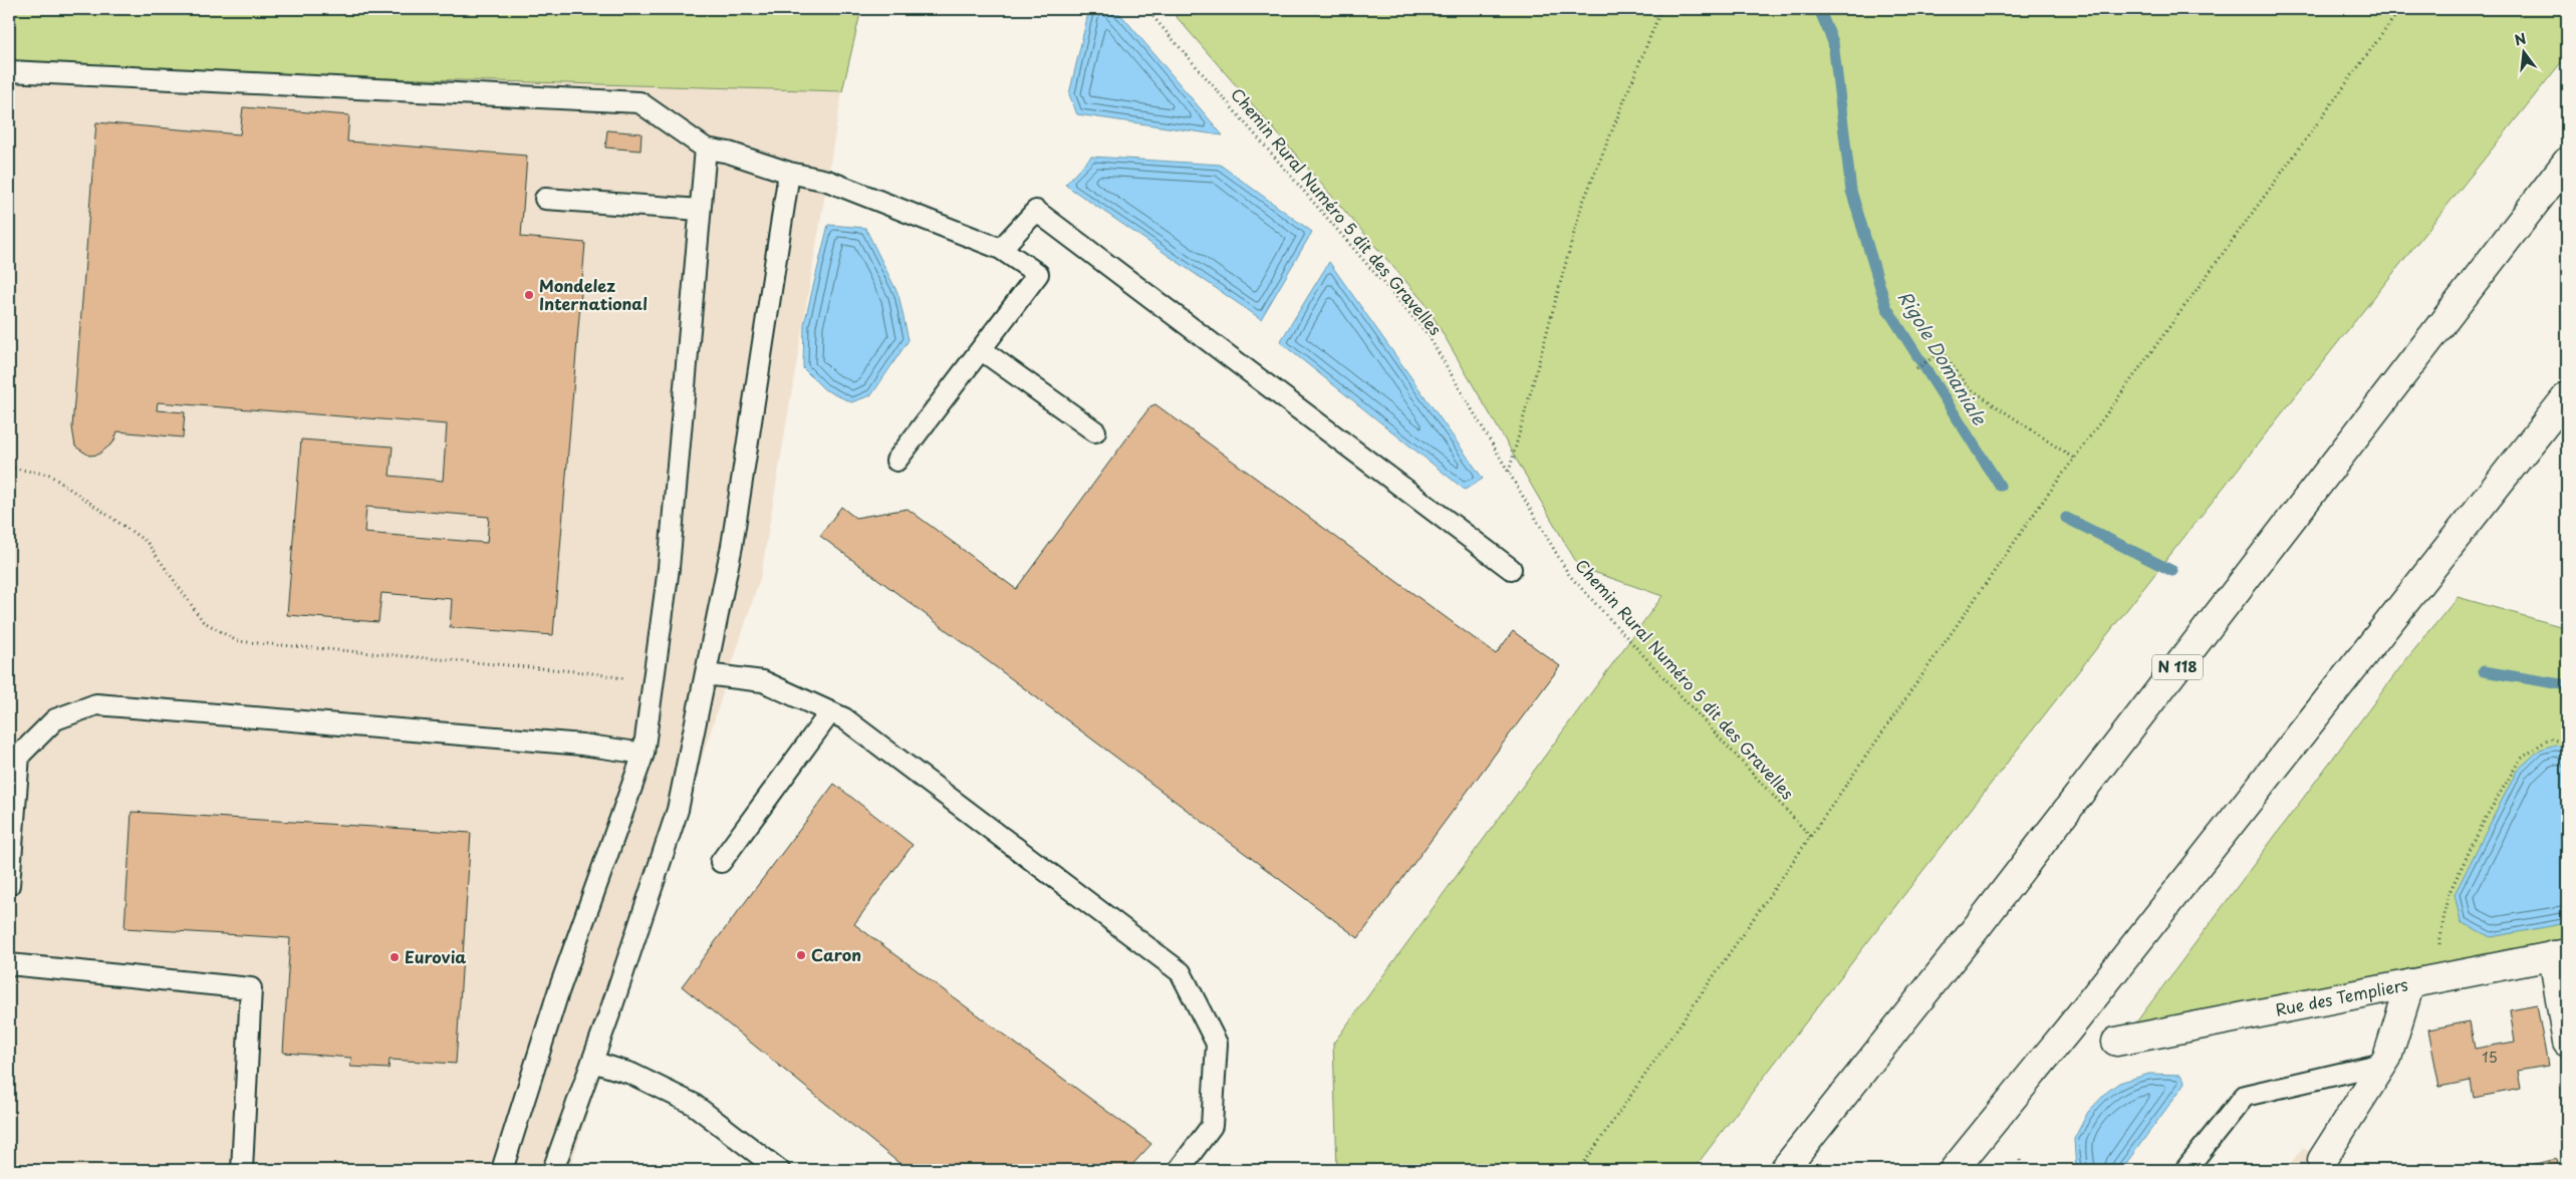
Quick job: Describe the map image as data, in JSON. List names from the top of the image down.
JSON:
{
  "streets": {
    "main road": ["N 118", "Rue des Templiers"],
    "path": ["Chemin Rural Numéro 5 dit des Gravelles"]
  },
  "water": ["Rigole Domaniale"],
  "places": ["Mondelez International", "Caron", "Eurovia"],
  "house_numbers": ["15"],
  "north": "top"
}
